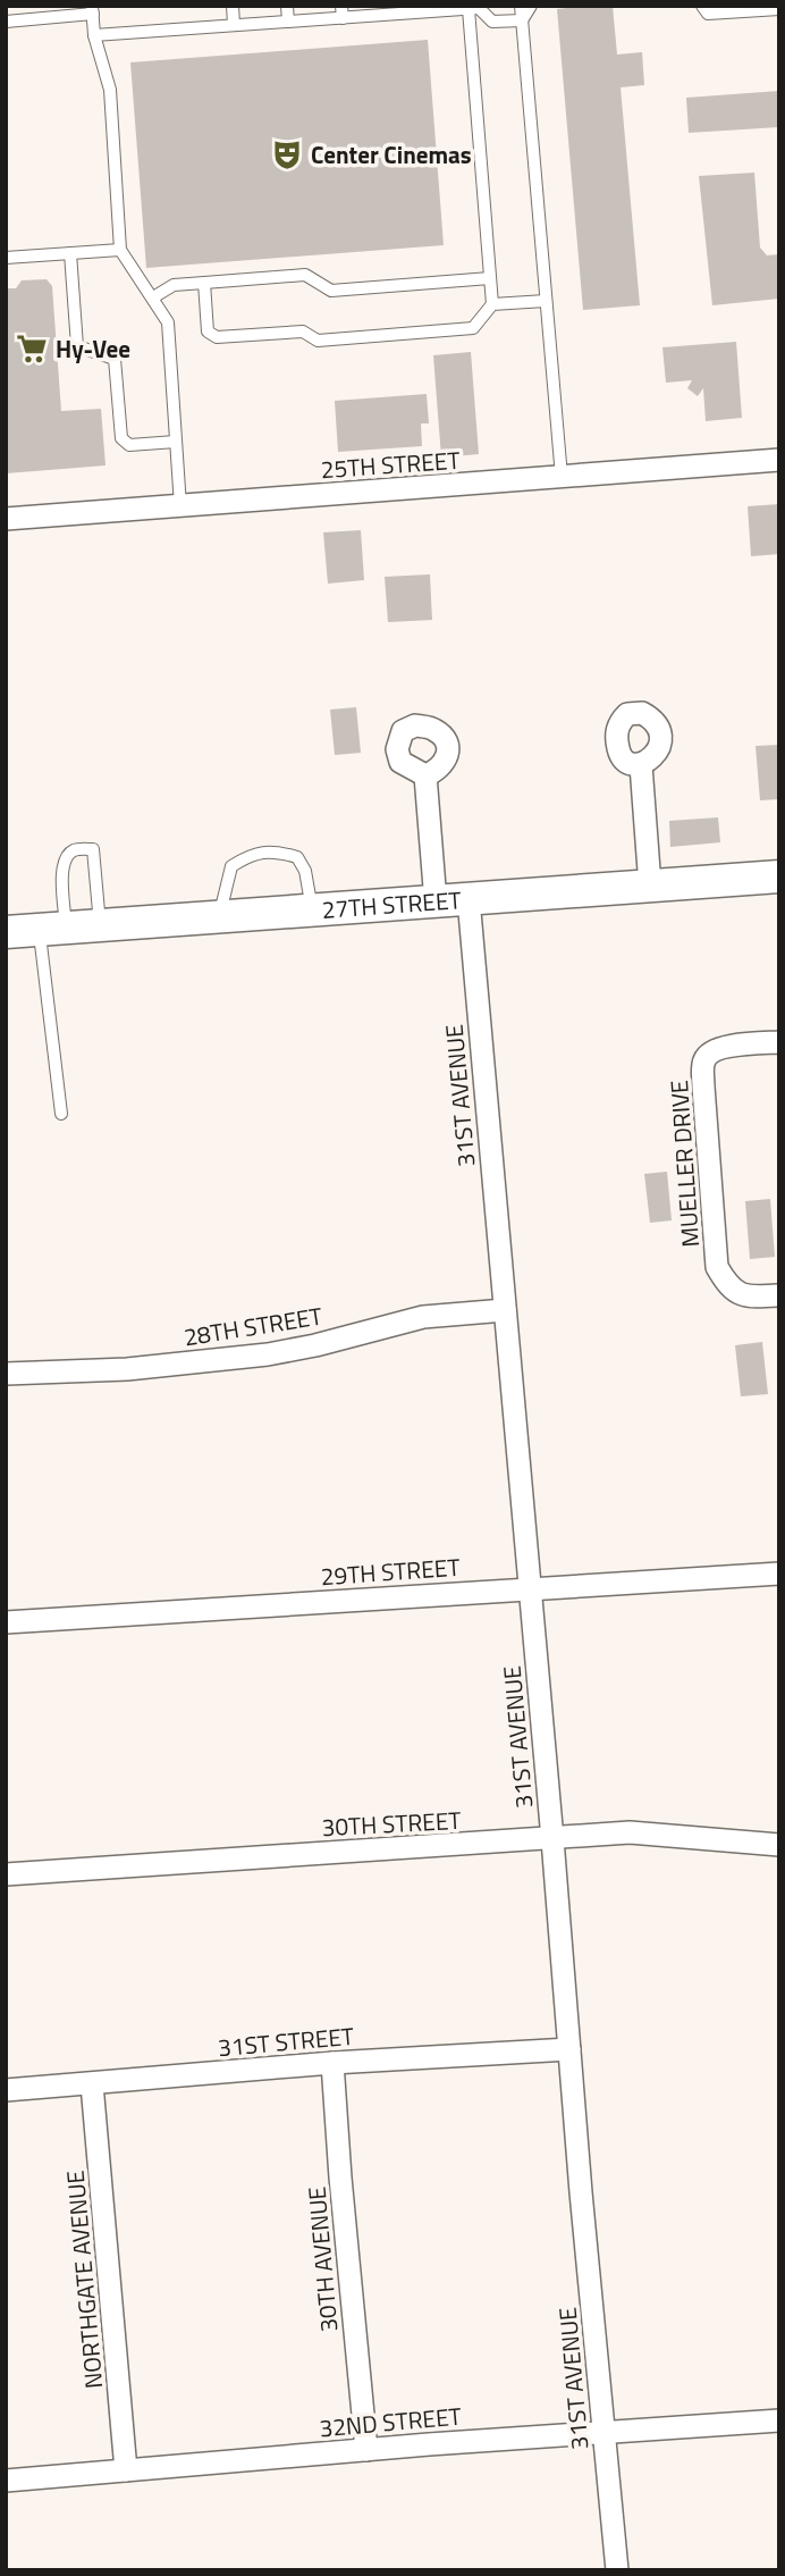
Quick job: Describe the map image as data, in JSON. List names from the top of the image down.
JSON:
{
  "streets": {
    "street": [
      "25TH STREET",
      "27TH STREET",
      "31ST AVENUE",
      "MUELLER DRIVE",
      "28TH STREET",
      "29TH STREET",
      "30TH STREET",
      "31ST STREET",
      "30TH AVENUE",
      "NORTHGATE AVENUE",
      "32ND STREET"
    ]
  },
  "crossings": [
    ["27TH STREET", "31ST AVENUE"],
    ["31ST AVENUE", "28TH STREET"],
    ["31ST AVENUE", "29TH STREET"],
    ["31ST AVENUE", "30TH STREET"],
    ["31ST AVENUE", "31ST STREET"],
    ["31ST AVENUE", "32ND STREET"],
    ["31ST STREET", "30TH AVENUE"],
    ["31ST STREET", "NORTHGATE AVENUE"],
    ["30TH AVENUE", "32ND STREET"],
    ["NORTHGATE AVENUE", "32ND STREET"]
  ],
  "places": {
    "theatre": ["Center Cinemas"],
    "supermarket": ["Hy-Vee"]
  }
}
